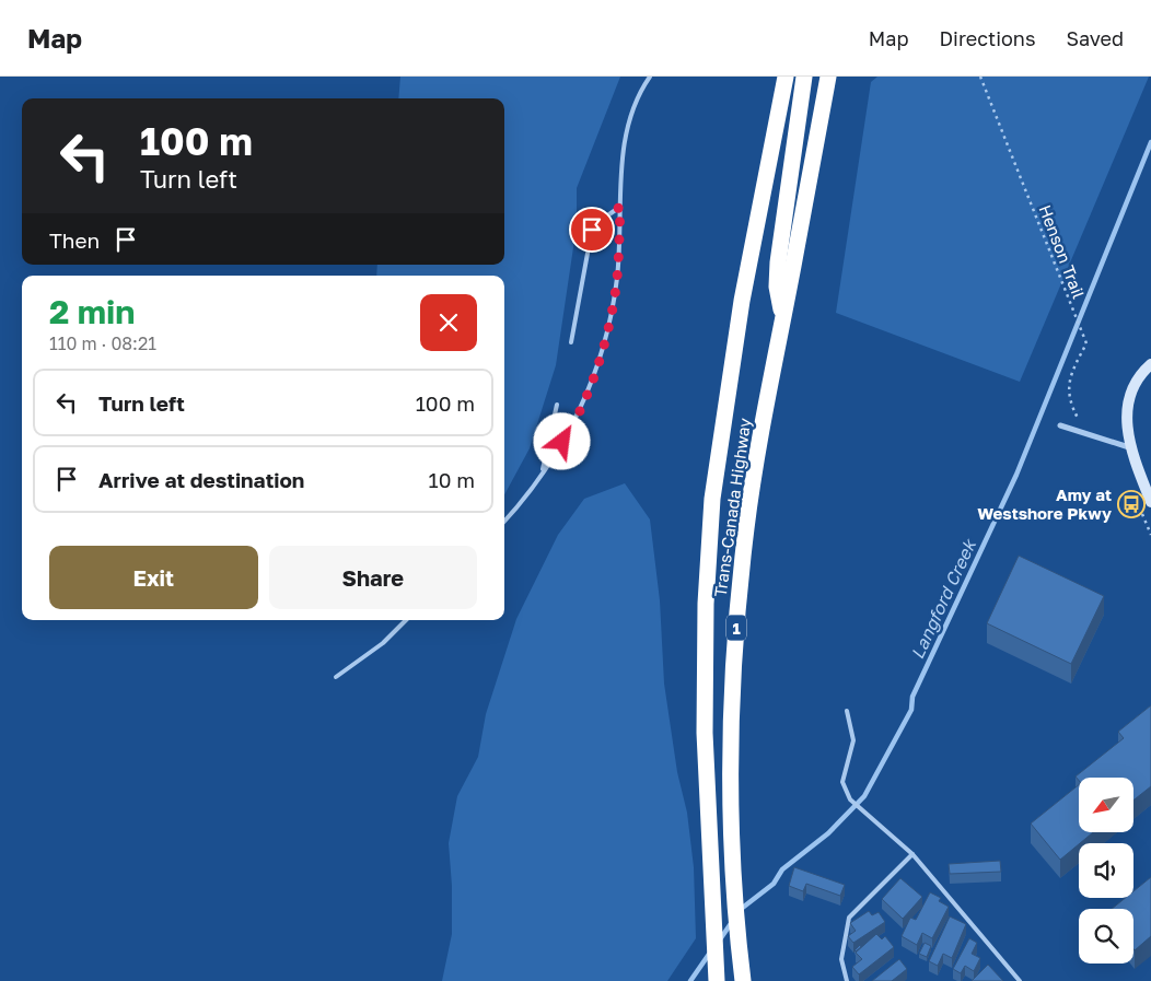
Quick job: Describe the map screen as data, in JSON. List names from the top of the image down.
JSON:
{
  "streets": {
    "highway": ["Trans-Canada Highway", "1"],
    "path": ["Henson Trail"]
  },
  "water": ["Langford Creek"],
  "places": {
    "bus stop": ["Amy at Westshore Pkwy"]
  },
  "north": "bottom left",
  "page": {
    "header": "Map",
    "nav": ["Map", "Directions", "Saved"],
    "turn": ["100 m", "Turn left"],
    "then": "Then",
    "heading": ["2 min", "110 m · 08:21"],
    "list": [
      {
        "name": "Turn left",
        "value": "100 m"
      },
      {
        "name": "Arrive at destination",
        "value": "10 m"
      }
    ],
    "buttons": ["Exit", "Share"]
  }
}
